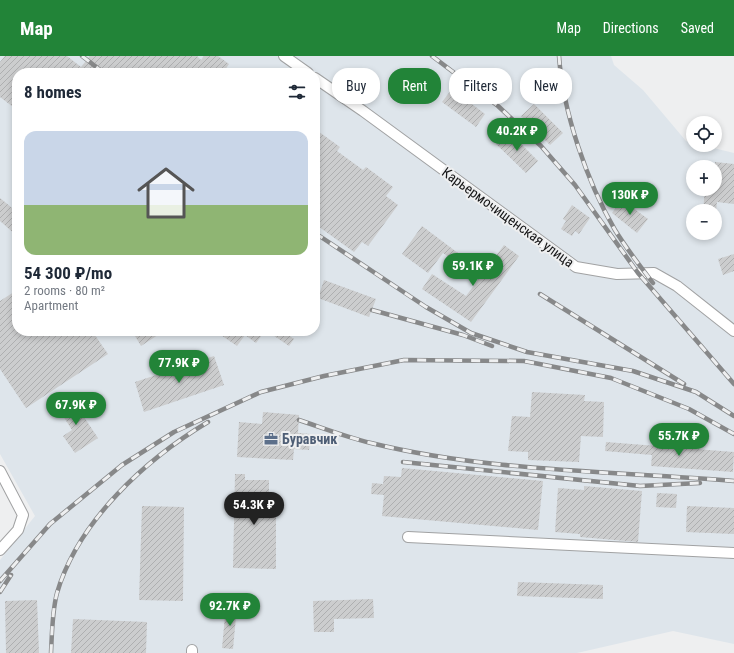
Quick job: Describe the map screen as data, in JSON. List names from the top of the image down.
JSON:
{
  "streets": {
    "street": ["Карьермочищенская улица"]
  },
  "places": {
    "office": ["Буравчик"]
  },
  "page": {
    "header": "Map",
    "nav": ["Map", "Directions", "Saved"],
    "chip": [
      "Buy",
      "Rent",
      "Filters",
      "New"
    ],
    "heading": "8 homes",
    "map_buttons": ["+", "−"],
    "list": [
      {
        "name": "54 300 ₽/mo",
        "note": "2 rooms · 80 m² · Apartment"
      }
    ],
    "price": [
      "40.2K ₽",
      "130K ₽",
      "59.1K ₽",
      "77.9K ₽",
      "67.9K ₽",
      "55.7K ₽",
      "54.3K ₽",
      "92.7K ₽"
    ]
  }
}
